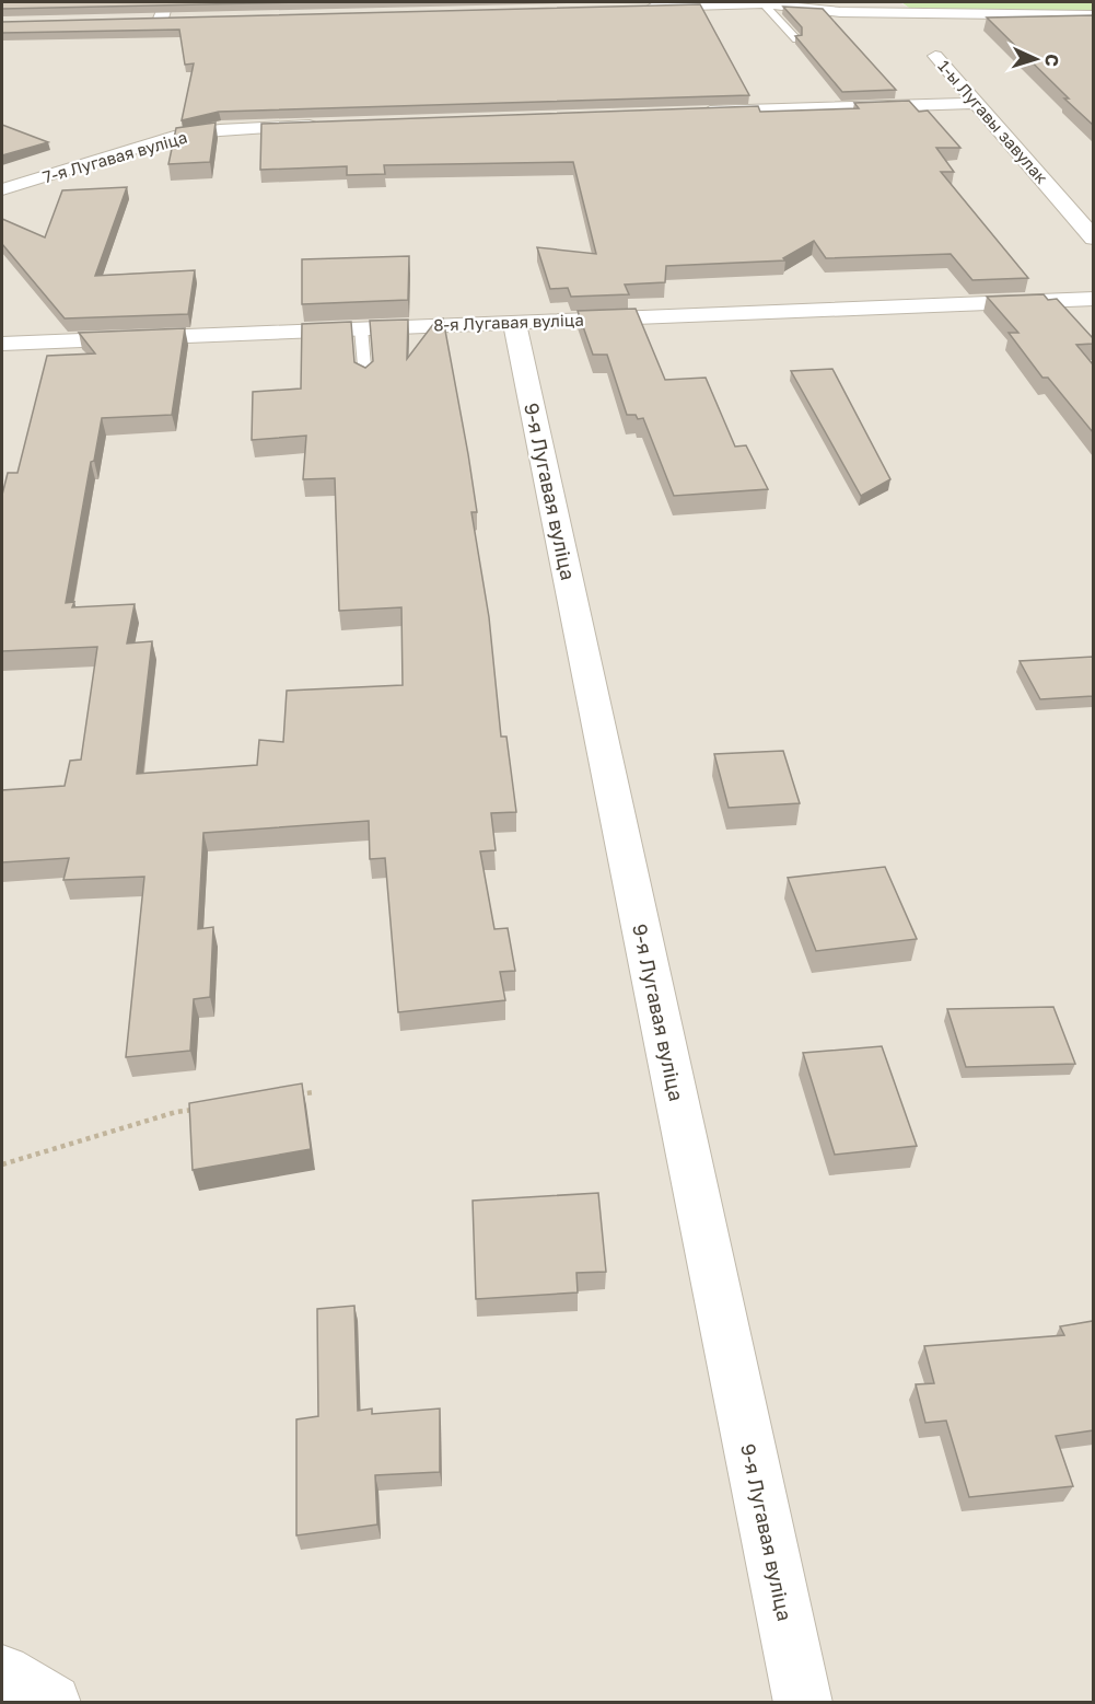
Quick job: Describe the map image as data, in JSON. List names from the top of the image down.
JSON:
{
  "streets": {
    "street": [
      "1-ы Лугавы завулак",
      "7-я Лугавая вуліца",
      "8-я Лугавая вуліца",
      "9-я Лугавая вуліца"
    ]
  },
  "crossings": [
    ["8-я Лугавая вуліца", "9-я Лугавая вуліца"]
  ],
  "north": "right"
}
